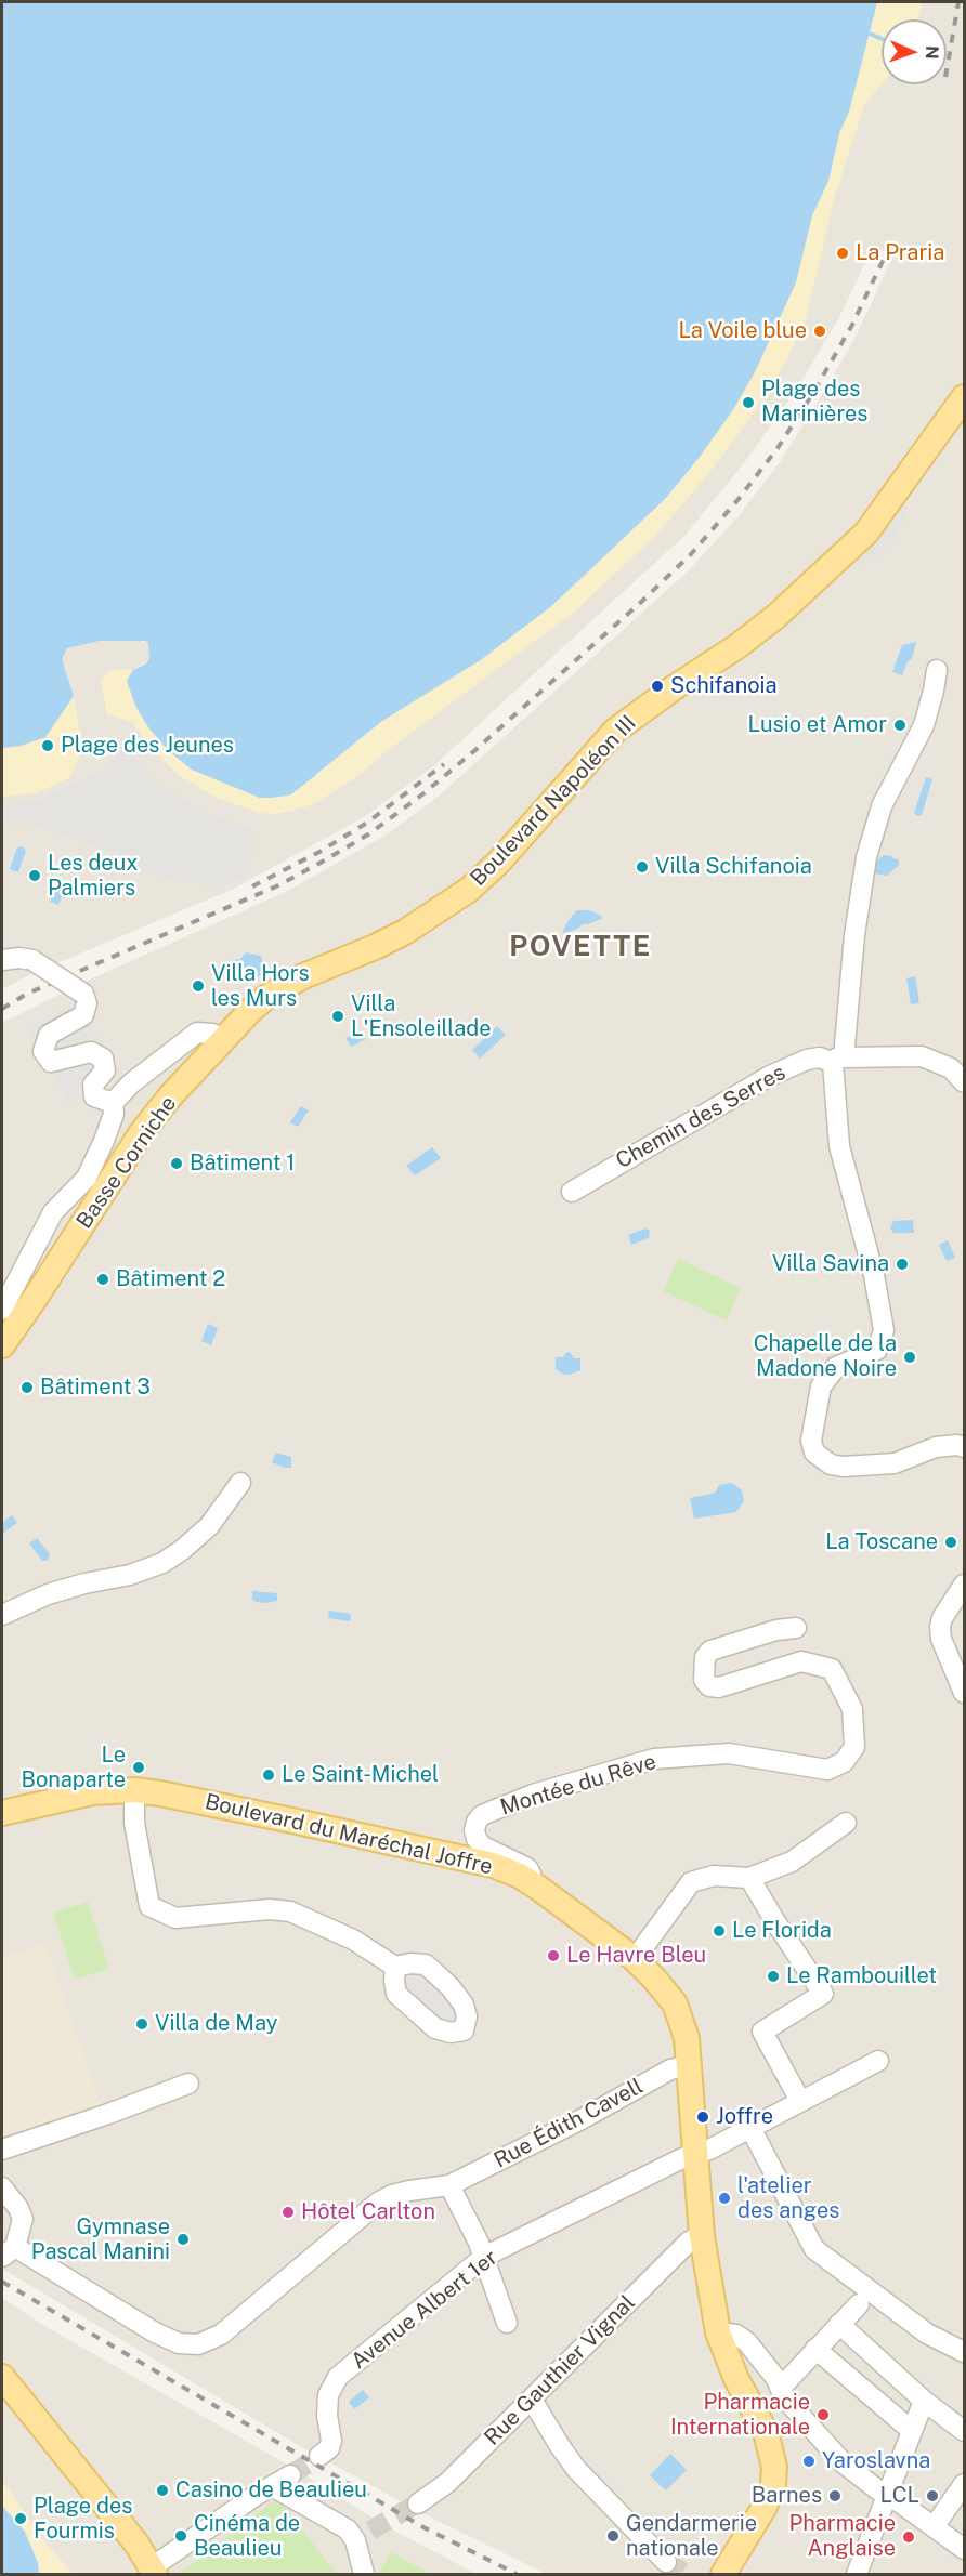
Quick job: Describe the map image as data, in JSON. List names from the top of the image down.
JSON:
{
  "streets": {
    "main road": ["Boulevard Napoléon III", "Basse Corniche", "Boulevard du Maréchal Joffre"],
    "street": [
      "Chemin des Serres",
      "Montée du Rêve",
      "Rue Édith Cavell",
      "Avenue Albert 1er",
      "Rue Gauthier Vignal"
    ]
  },
  "crossings": [
    ["Boulevard Napoléon III", "Basse Corniche"],
    ["Montée du Rêve", "Boulevard du Maréchal Joffre"],
    ["Boulevard du Maréchal Joffre", "Rue Édith Cavell"],
    ["Boulevard du Maréchal Joffre", "Avenue Albert 1er"],
    ["Boulevard du Maréchal Joffre", "Rue Gauthier Vignal"]
  ],
  "districts": ["POVETTE"],
  "places": [
    "La Praria",
    "La Voile blue",
    "Plage des Marinières",
    "Schifanoia",
    "Lusio et Amor",
    "Plage des Jeunes",
    "Villa Schifanoia",
    "Les deux Palmiers",
    "Villa Hors les Murs",
    "Villa L'Ensoleillade",
    "Bâtiment 1",
    "Villa Savina",
    "Bâtiment 2",
    "Chapelle de la Madone Noire",
    "Bâtiment 3",
    "La Toscane",
    "Le Bonaparte",
    "Le Saint-Michel",
    "Le Florida",
    "Le Havre Bleu",
    "Le Rambouillet",
    "Villa de May",
    "Joffre",
    "l'atelier des anges",
    "Hôtel Carlton",
    "Gymnase Pascal Manini",
    "Pharmacie Internationale",
    "Yaroslavna",
    "Casino de Beaulieu",
    "Barnes",
    "LCL",
    "Plage des Fourmis",
    "Cinéma de Beaulieu",
    "Gendarmerie nationale",
    "Pharmacie Anglaise"
  ],
  "north": "right"
}
